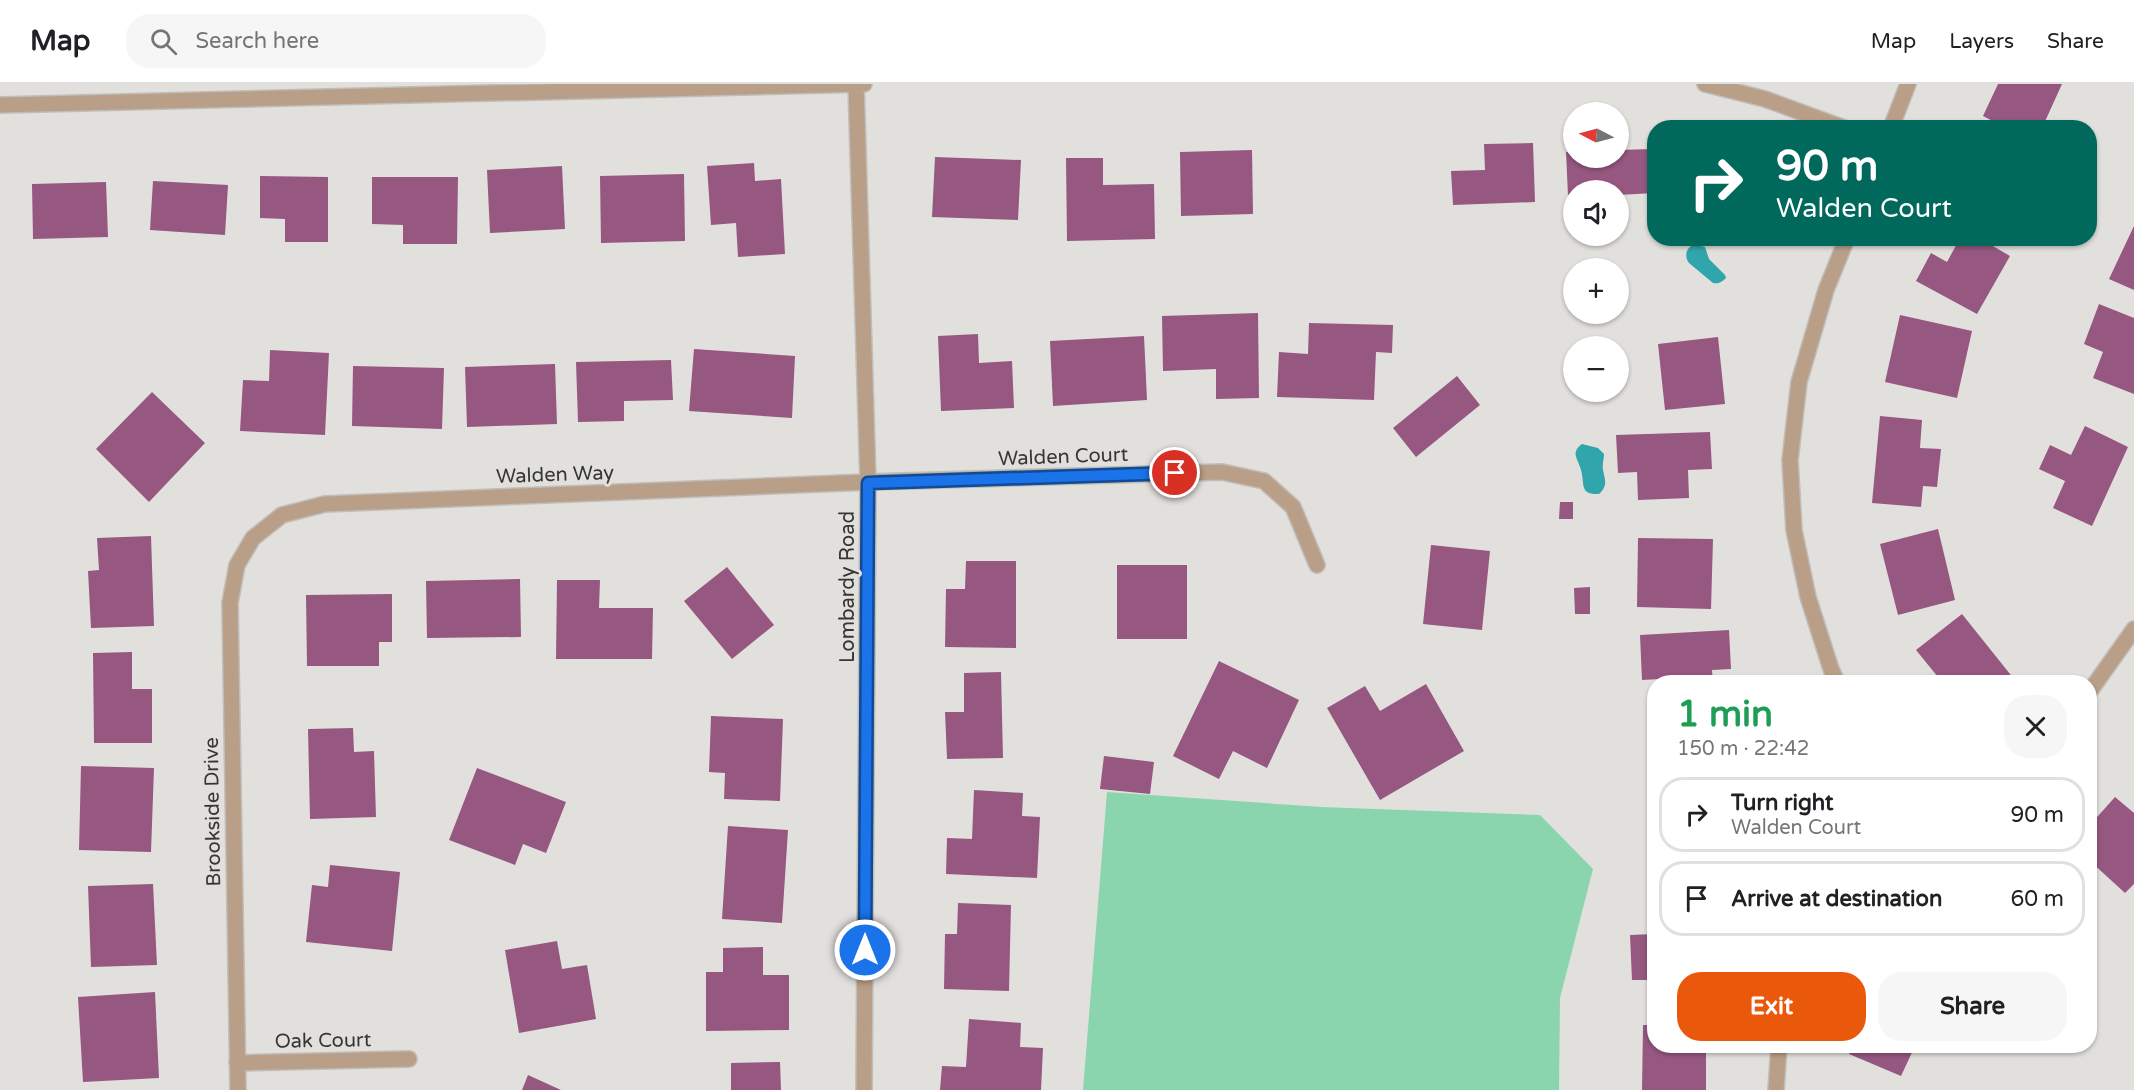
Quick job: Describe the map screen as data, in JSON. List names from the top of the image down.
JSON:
{
  "streets": {
    "street": [
      "Walden Court",
      "Walden Way",
      "Lombardy Road",
      "Brookside Drive",
      "Oak Court"
    ]
  },
  "crossings": [
    ["Walden Court", "Walden Way"],
    ["Walden Court", "Lombardy Road"],
    ["Walden Way", "Lombardy Road"],
    ["Walden Way", "Brookside Drive"],
    ["Brookside Drive", "Oak Court"]
  ],
  "north": "left",
  "page": {
    "header": "Map",
    "search": "Search here",
    "nav": ["Map", "Layers", "Share"],
    "map_buttons": ["+", "−"],
    "turn": ["90 m", "Walden Court"],
    "heading": ["1 min", "150 m · 22:42"],
    "list": [
      {
        "name": "Turn right",
        "note": "Walden Court",
        "value": "90 m"
      },
      {
        "name": "Arrive at destination",
        "value": "60 m"
      }
    ],
    "buttons": ["Exit", "Share"]
  }
}
